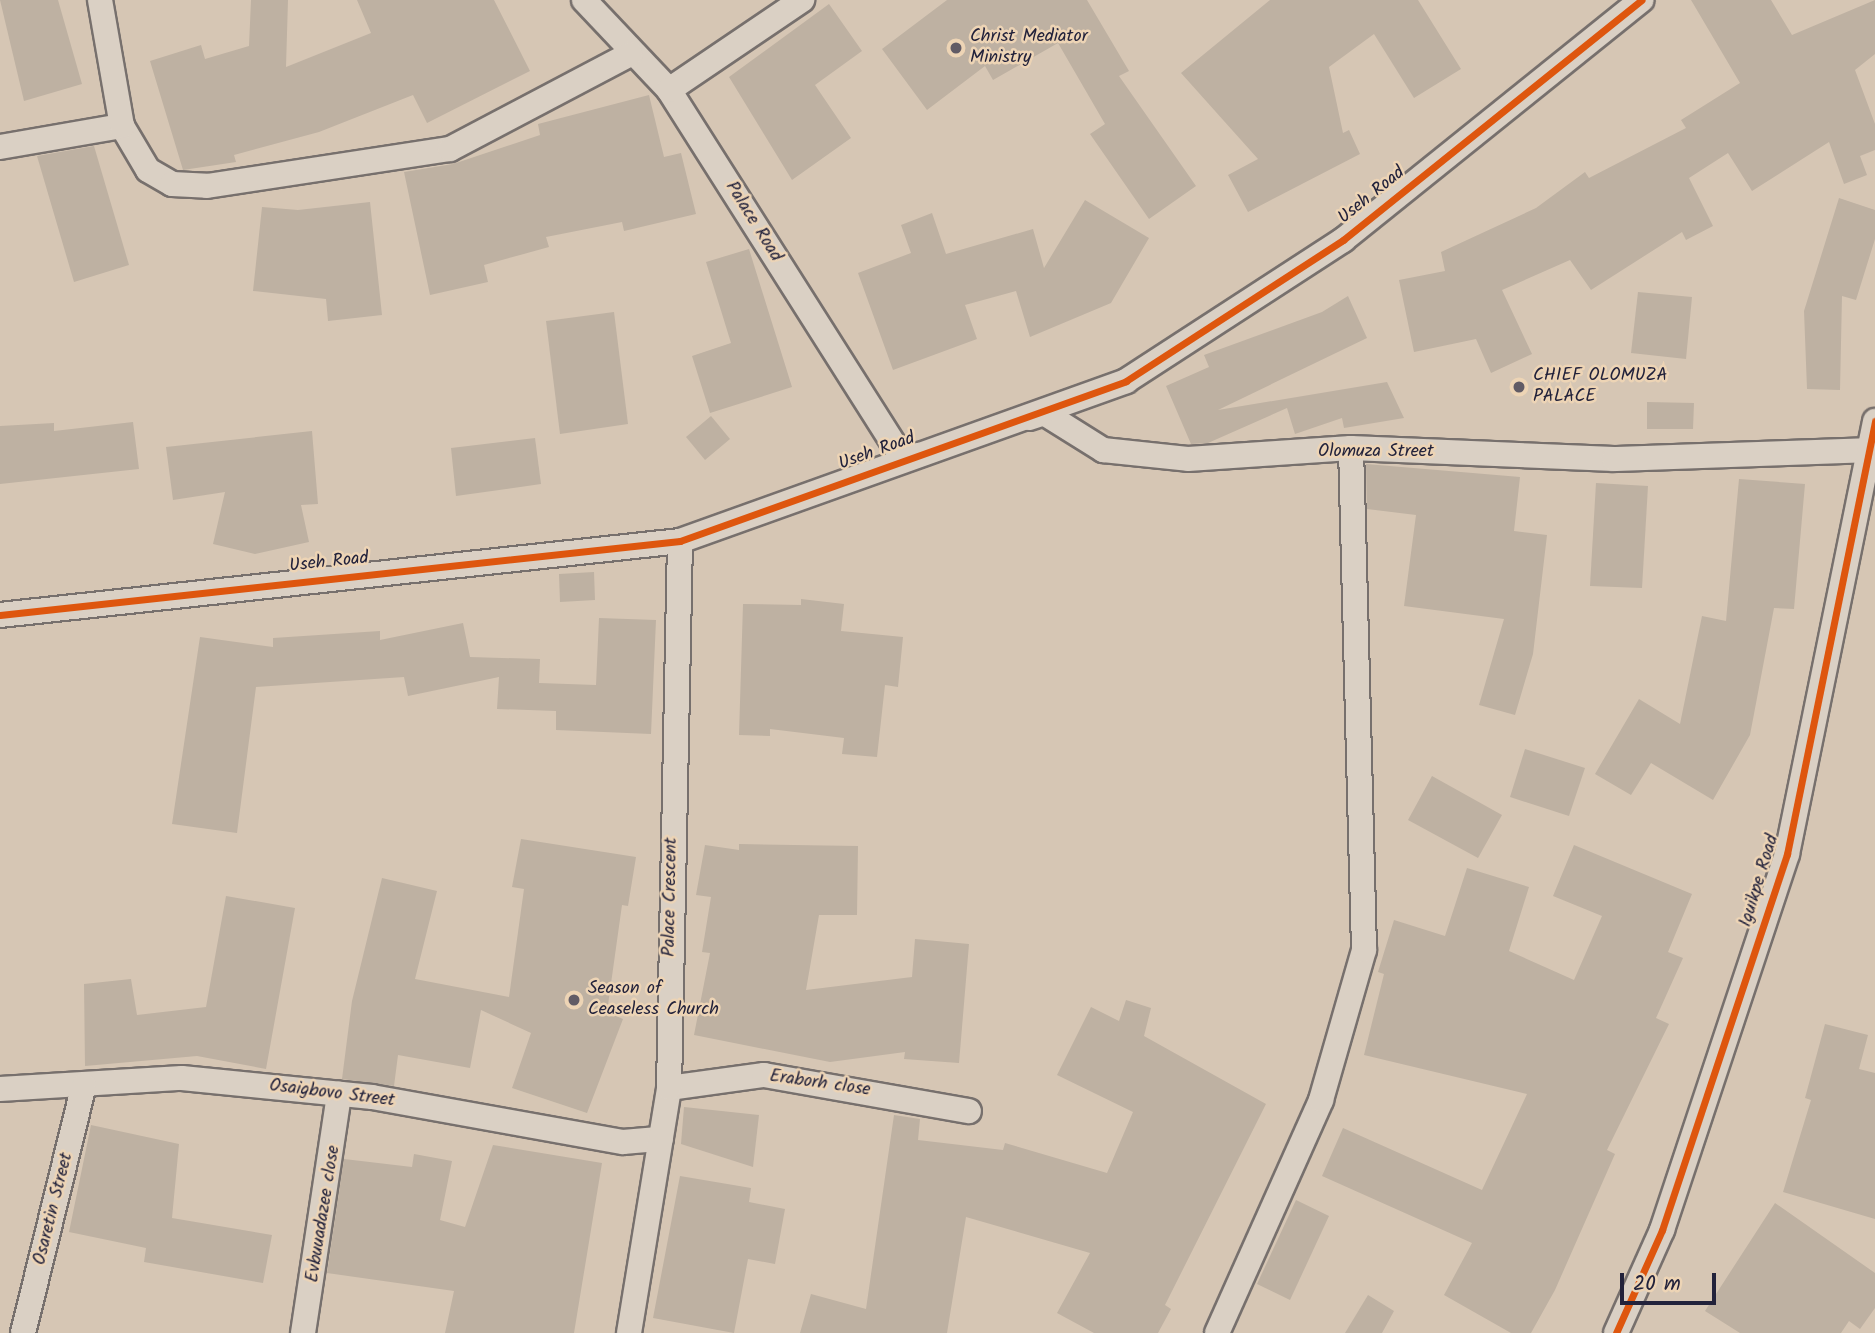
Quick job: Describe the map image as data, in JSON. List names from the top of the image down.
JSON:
{
  "streets": {
    "street": [
      "Useh Road",
      "Palace Road",
      "Olomuza Street",
      "Iguikpe Road",
      "Palace Crescent",
      "Eraborh close",
      "Osaigbovo Street",
      "Osaretin Street",
      "Evbuuadazee close"
    ]
  },
  "crossings": [
    ["Useh Road", "Palace Road"],
    ["Useh Road", "Olomuza Street"],
    ["Useh Road", "Palace Crescent"],
    ["Palace Road", "Olomuza Street"],
    ["Olomuza Street", "Iguikpe Road"],
    ["Palace Crescent", "Eraborh close"],
    ["Palace Crescent", "Osaigbovo Street"],
    ["Osaigbovo Street", "Osaretin Street"],
    ["Osaigbovo Street", "Evbuuadazee close"]
  ],
  "places": ["Christ Mediator Ministry", "CHIEF OLOMUZA PALACE", "Season of Ceaseless Church"],
  "scale_bar": "20 m"
}
